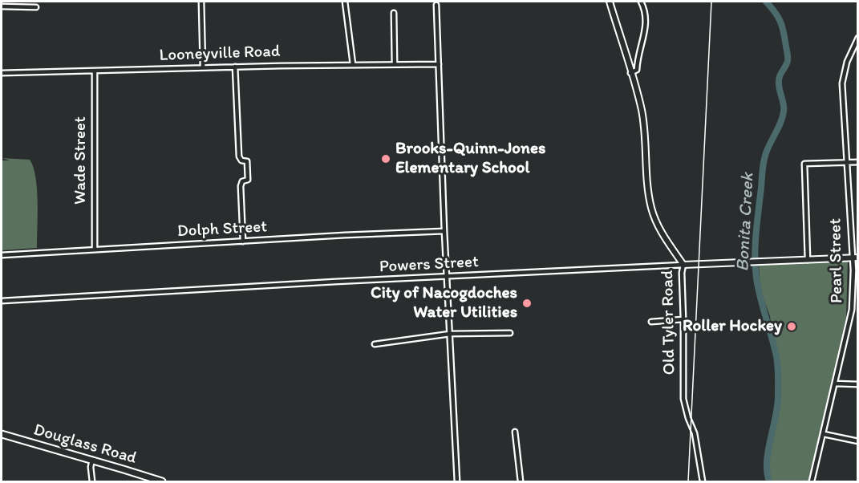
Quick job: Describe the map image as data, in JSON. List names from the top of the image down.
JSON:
{
  "streets": {
    "main road": ["Douglass Road"],
    "street": [
      "Looneyville Road",
      "Wade Street",
      "Dolph Street",
      "Pearl Street",
      "Powers Street",
      "Old Tyler Road"
    ]
  },
  "crossings": [
    ["Looneyville Road", "Wade Street"],
    ["Wade Street", "Dolph Street"],
    ["Pearl Street", "Powers Street"],
    ["Powers Street", "Old Tyler Road"]
  ],
  "water": ["Bonita Creek"],
  "places": ["Brooks-Quinn-Jones Elementary School", "City of Nacogdoches Water Utilities", "Roller Hockey"]
}
